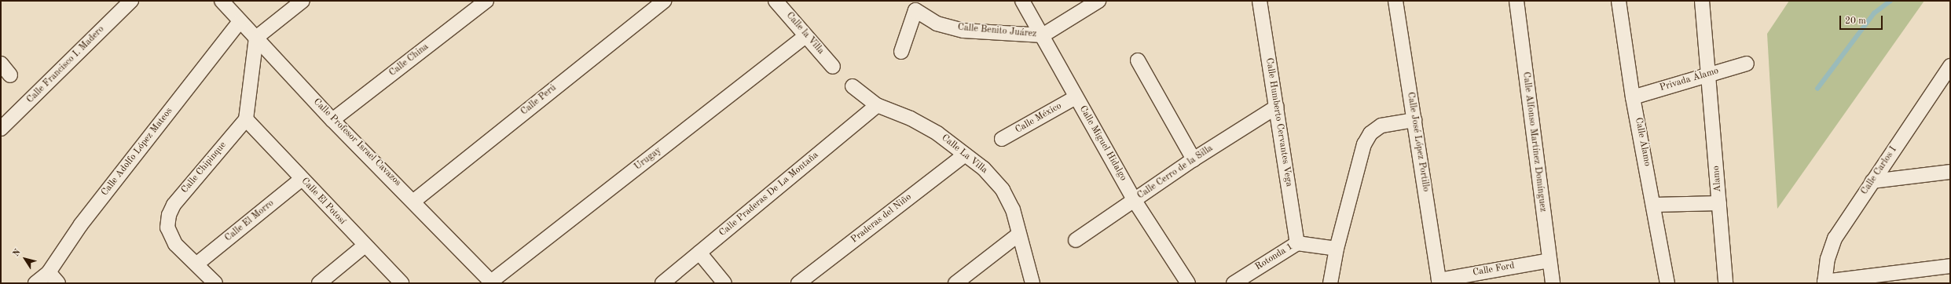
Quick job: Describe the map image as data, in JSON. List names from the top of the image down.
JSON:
{
  "streets": {
    "street": [
      "Calle Benito Juárez",
      "Calle la Villa",
      "Calle China",
      "Calle Francisco I. Madero",
      "Privada Álamo",
      "Calle Perú",
      "Calle México",
      "Calle Humberto Cervantes Vega",
      "Calle José López Portillo",
      "Calle Alfonso Martínez Domínguez",
      "Calle Álamo",
      "Calle Profesor Israel Cavazos",
      "Calle Miguel Hidalgo",
      "Calle Adolfo López Mateos",
      "Calle La Villa",
      "Urugay",
      "Calle Chipinque",
      "Calle Carlos I",
      "Calle Cerro de la Silla",
      "Alamo",
      "Calle Praderas De La Montaña",
      "Calle El Potosí",
      "Praderas del Niño",
      "Calle El Morro",
      "Rotonda 1",
      "Calle Ford"
    ]
  },
  "crossings": [
    ["Calle Benito Juárez", "Calle Miguel Hidalgo"],
    ["Calle la Villa", "Urugay"],
    ["Calle China", "Calle Profesor Israel Cavazos"],
    ["Privada Álamo", "Calle Álamo"],
    ["Privada Álamo", "Alamo"],
    ["Calle Perú", "Calle Profesor Israel Cavazos"],
    ["Calle México", "Calle Miguel Hidalgo"],
    ["Calle Humberto Cervantes Vega", "Calle Cerro de la Silla"],
    ["Calle Humberto Cervantes Vega", "Rotonda 1"],
    ["Calle José López Portillo", "Calle Ford"],
    ["Calle Alfonso Martínez Domínguez", "Calle Ford"],
    ["Calle Profesor Israel Cavazos", "Calle Adolfo López Mateos"],
    ["Calle Profesor Israel Cavazos", "Urugay"],
    ["Calle Miguel Hidalgo", "Calle Cerro de la Silla"],
    ["Calle La Villa", "Calle Praderas De La Montaña"],
    ["Calle La Villa", "Praderas del Niño"],
    ["Calle Chipinque", "Calle El Potosí"],
    ["Calle Chipinque", "Calle El Morro"],
    ["Calle El Potosí", "Calle El Morro"]
  ],
  "scale_bar": "20 m",
  "north": "top left"
}
